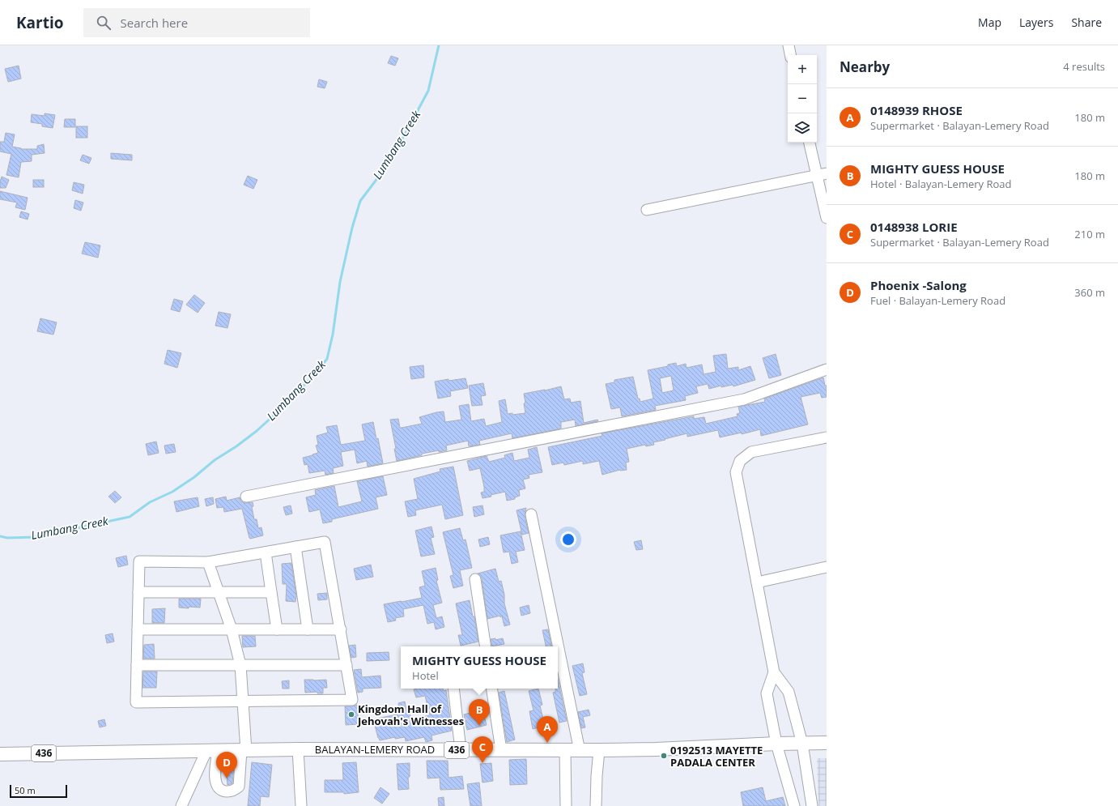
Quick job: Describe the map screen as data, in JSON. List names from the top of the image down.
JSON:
{
  "streets": {
    "main road": ["BALAYAN-LEMERY ROAD", "436"]
  },
  "water": ["Lumbang Creek"],
  "places": ["Kingdom Hall of Jehovah's Witnesses", "0192513 MAYETTE PADALA CENTER"],
  "scale_bar": "50 m",
  "page": {
    "header": "Kartio",
    "search": "Search here",
    "nav": ["Map", "Layers", "Share"],
    "heading": ["Nearby", "4 results"],
    "map_buttons": ["+", "−"],
    "list": [
      {
        "mark": "A",
        "name": "0148939 RHOSE",
        "note": "Supermarket · Balayan-Lemery Road",
        "value": "180 m"
      },
      {
        "mark": "B",
        "name": "MIGHTY GUESS HOUSE",
        "note": "Hotel · Balayan-Lemery Road",
        "value": "180 m"
      },
      {
        "mark": "C",
        "name": "0148938 LORIE",
        "note": "Supermarket · Balayan-Lemery Road",
        "value": "210 m"
      },
      {
        "mark": "D",
        "name": "Phoenix -Salong",
        "note": "Fuel · Balayan-Lemery Road",
        "value": "360 m"
      }
    ],
    "popup": ["MIGHTY GUESS HOUSE", "Hotel"],
    "pins": [
      "B",
      "A",
      "C",
      "D"
    ],
    "scale": "50 m"
  }
}
